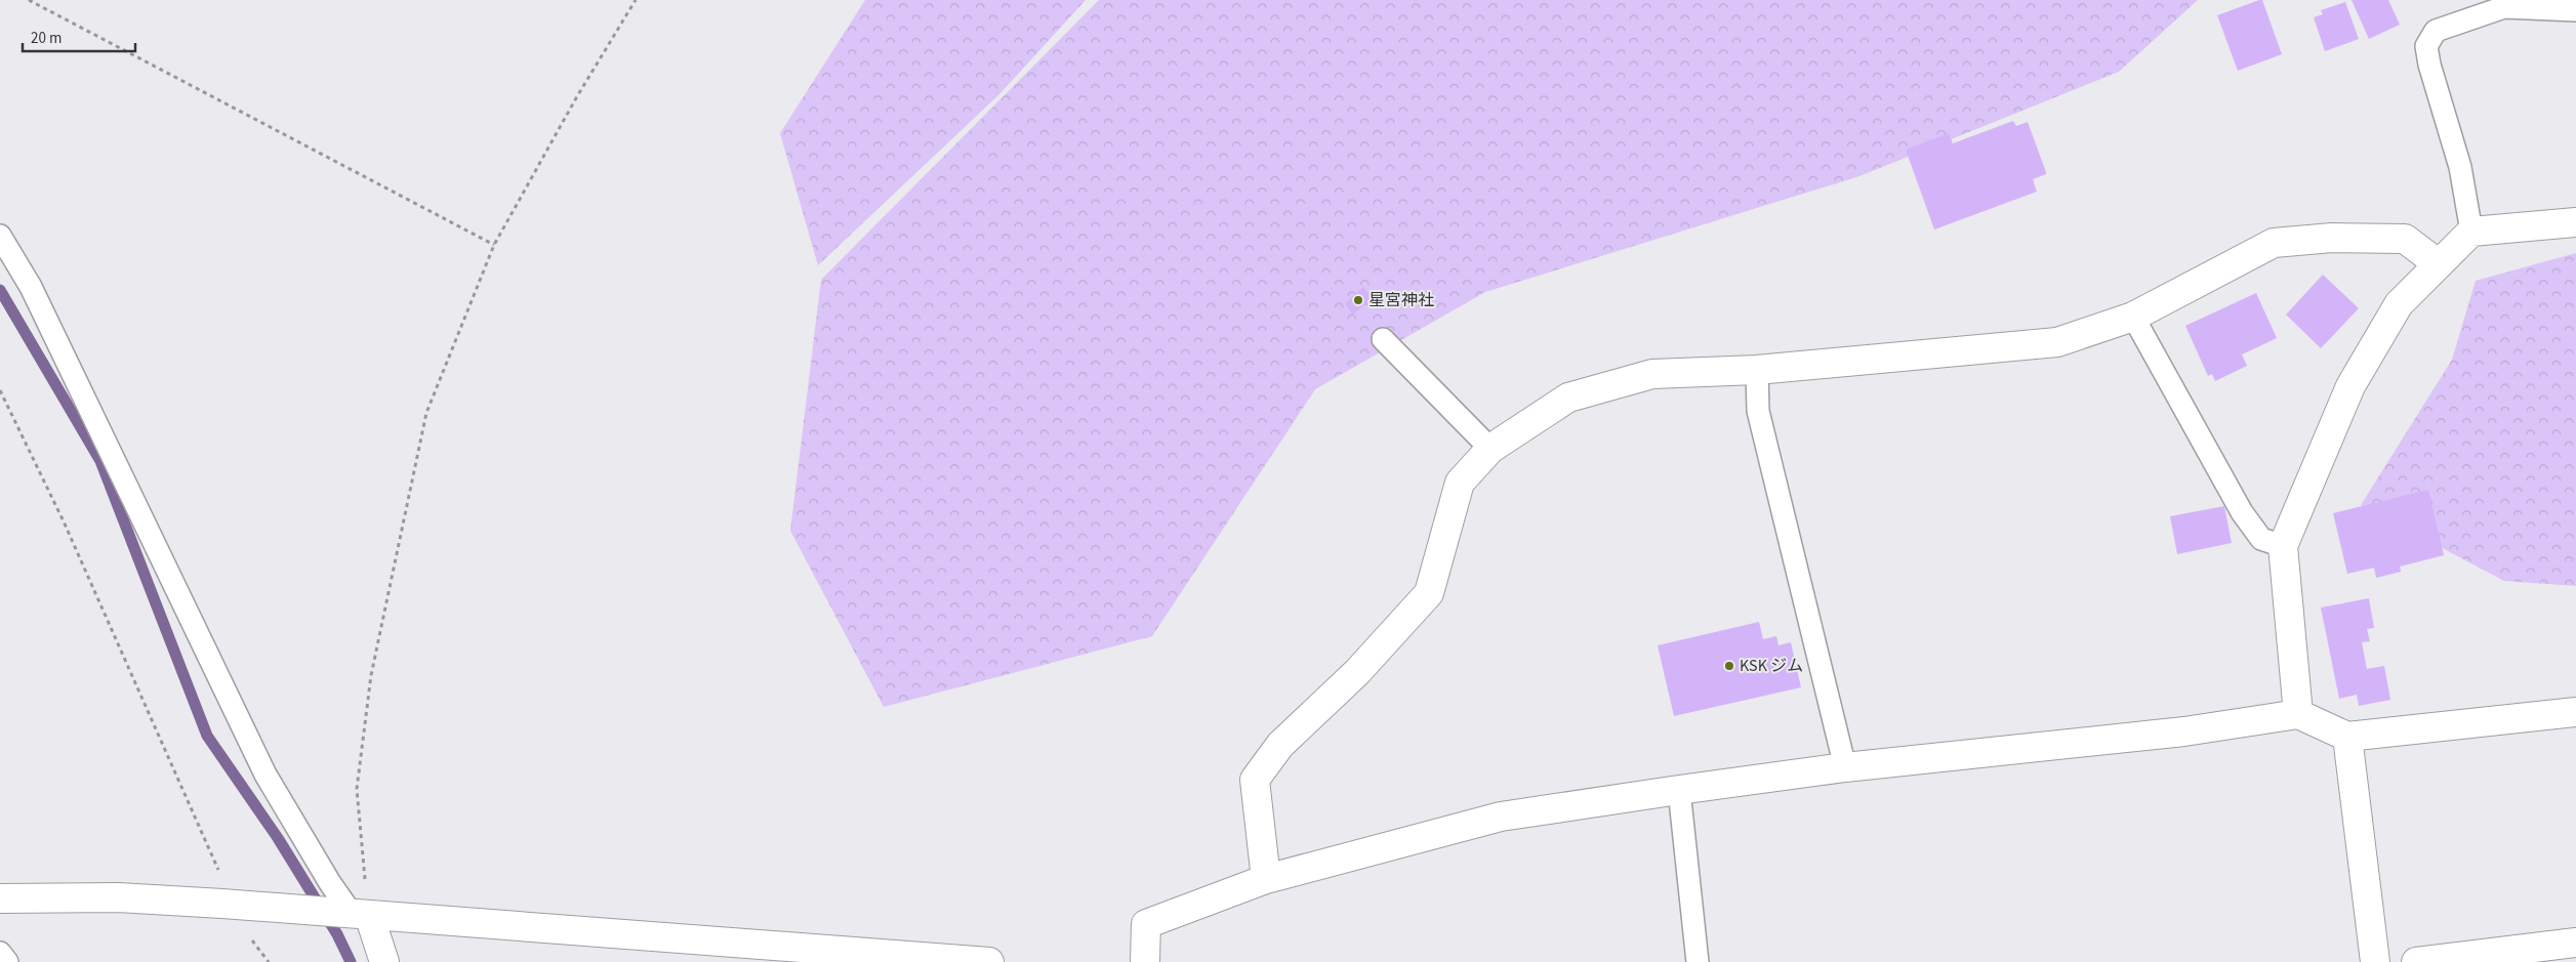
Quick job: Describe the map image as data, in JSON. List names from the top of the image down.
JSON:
{
  "places": ["星宮神社", "KSK ジム"],
  "scale_bar": "20 m"
}
